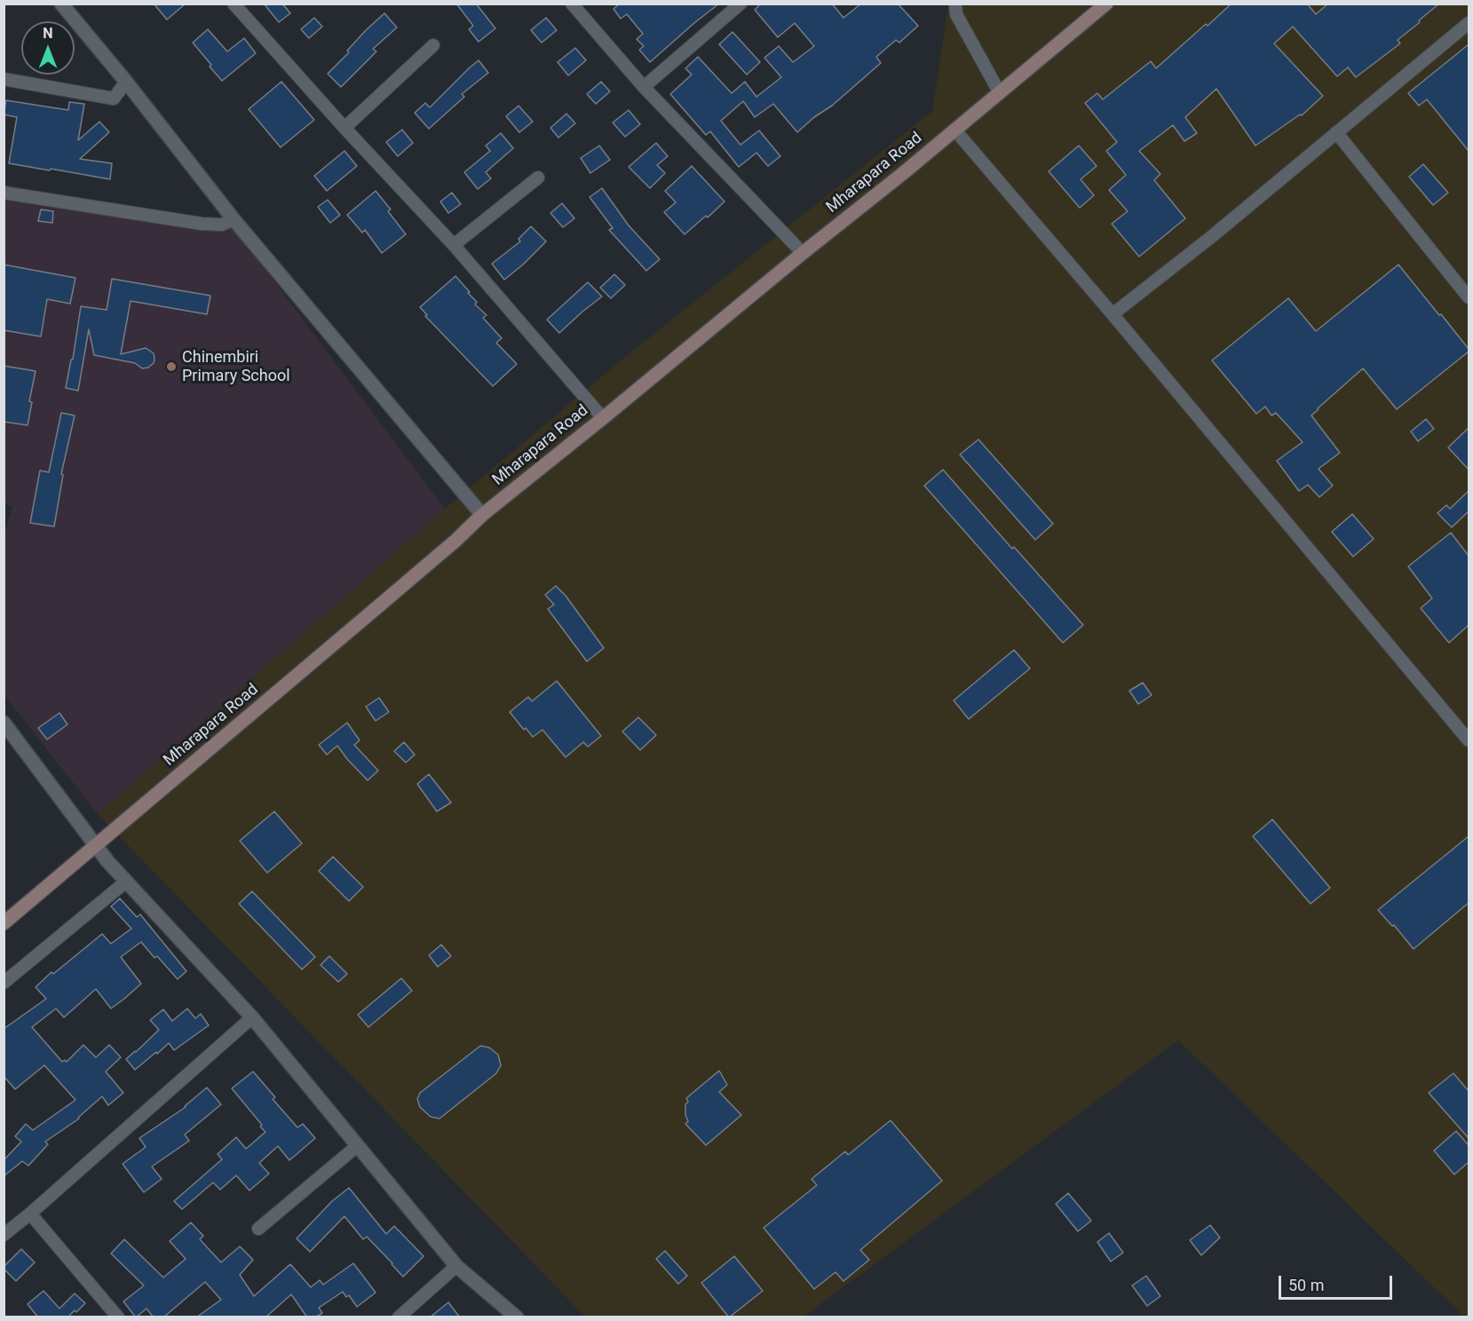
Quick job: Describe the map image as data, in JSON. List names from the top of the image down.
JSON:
{
  "streets": {
    "main road": ["Mharapara Road"]
  },
  "places": ["Chinembiri Primary School"],
  "scale_bar": "50 m",
  "north": "top"
}
